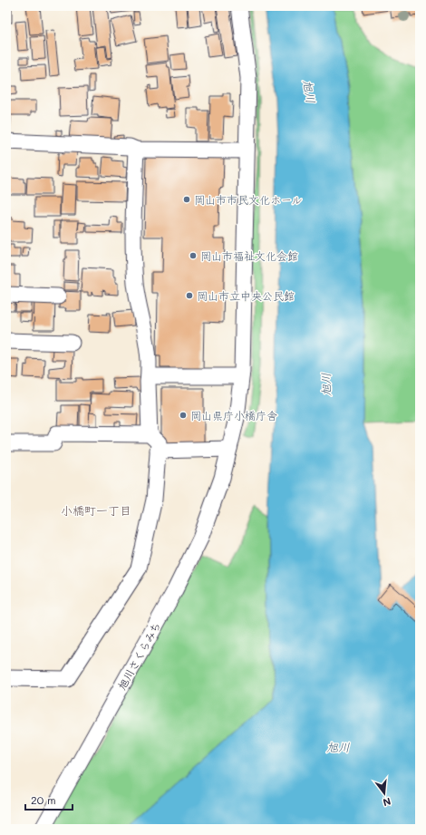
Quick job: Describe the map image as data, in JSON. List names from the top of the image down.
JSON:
{
  "streets": {
    "street": ["旭川さくらみち"]
  },
  "districts": ["小橋町一丁目"],
  "water": ["旭川"],
  "places": [
    "岡山市市民文化ホール",
    "岡山市福祉文化会館",
    "岡山市立中央公民館",
    "岡山県庁小橋庁舎"
  ],
  "scale_bar": "20 m",
  "north": "bottom"
}
